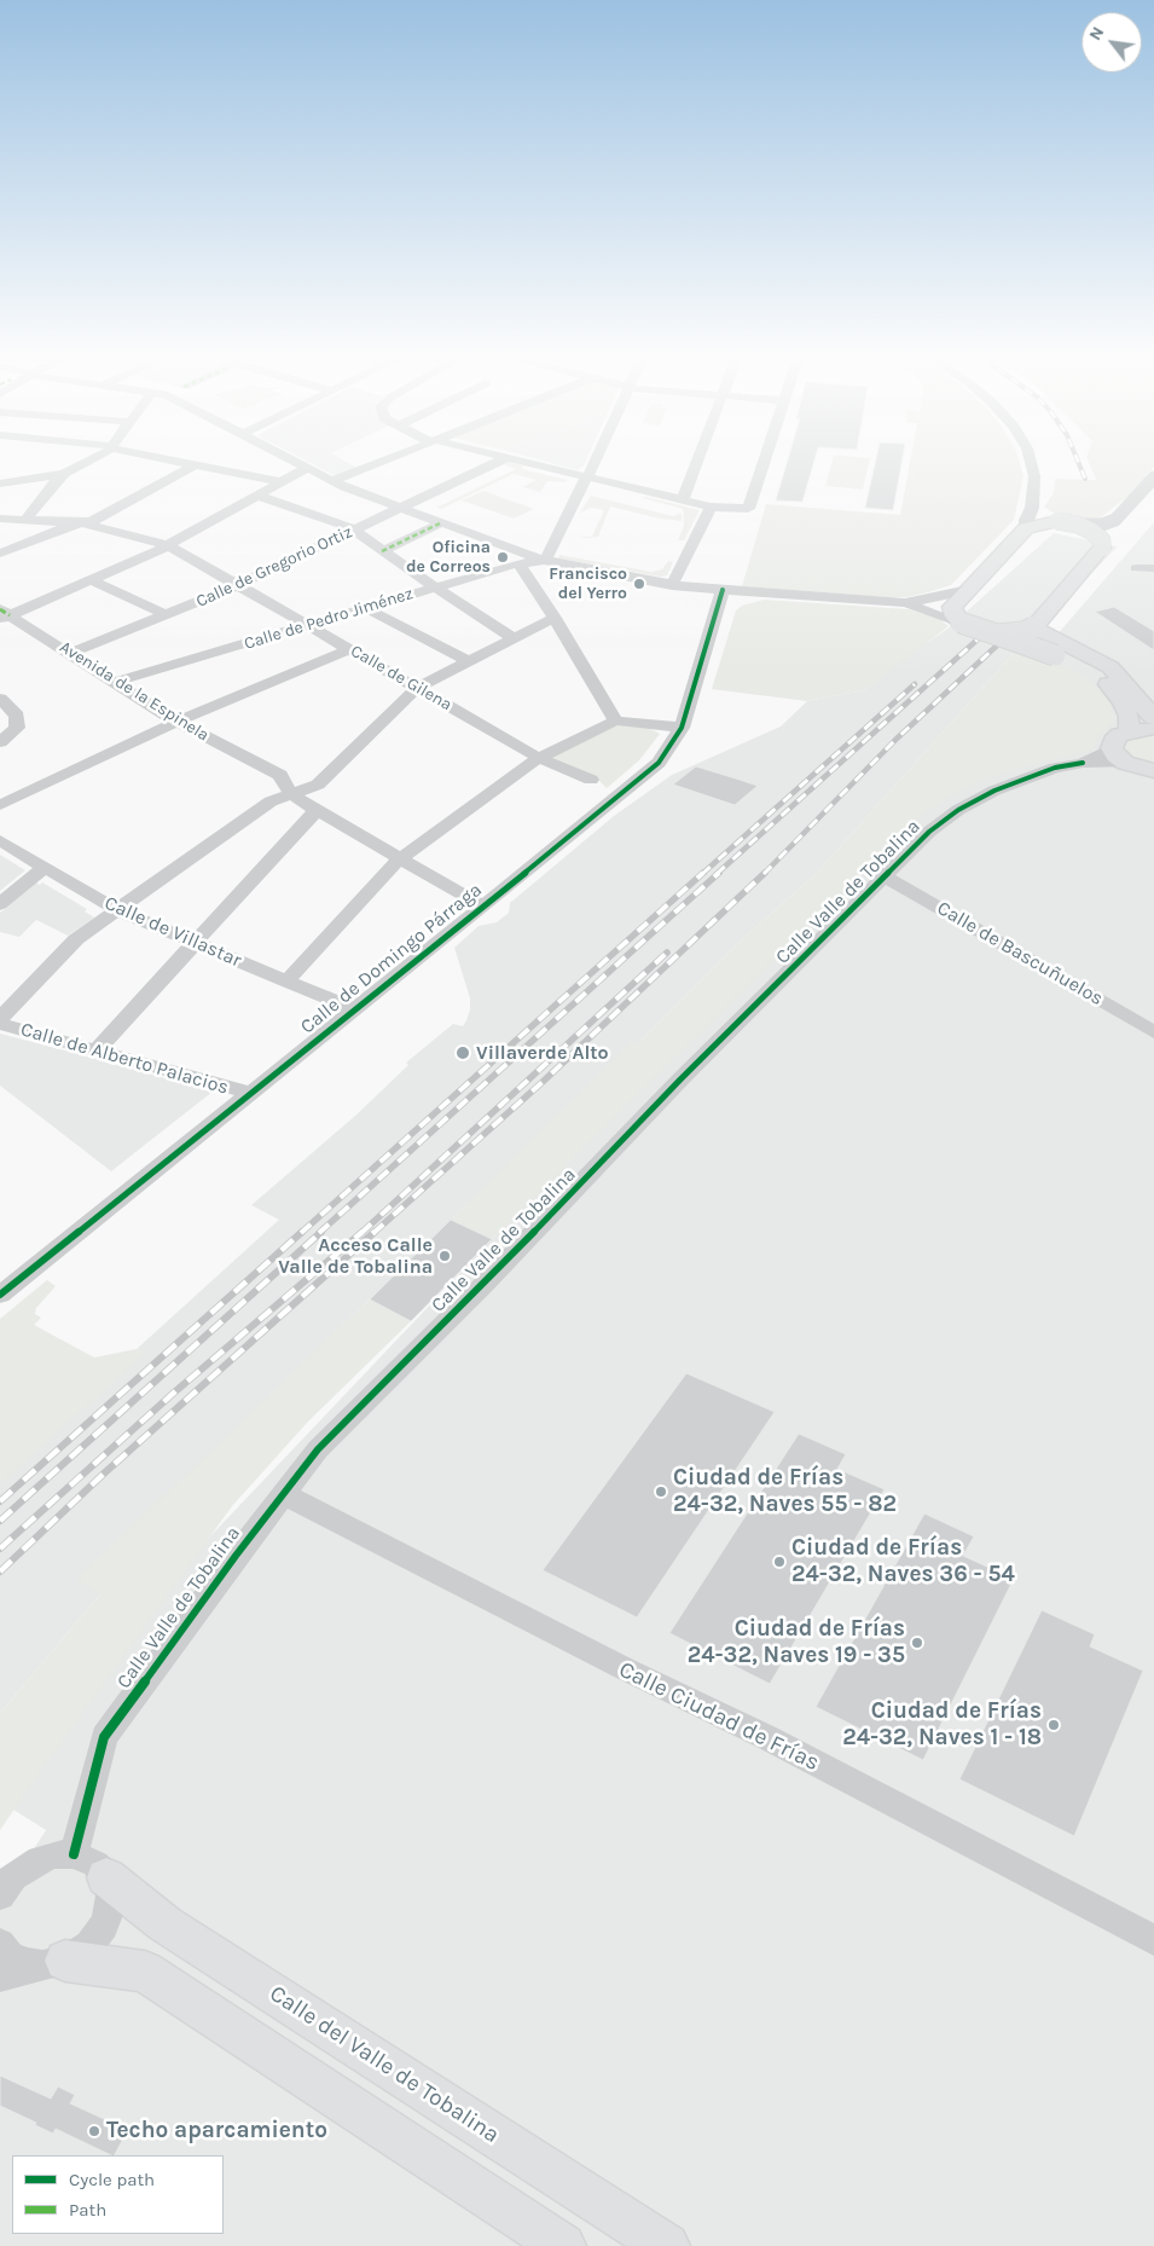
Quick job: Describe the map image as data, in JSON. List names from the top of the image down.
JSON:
{
  "streets": {
    "main road": ["Calle del Valle de Tobalina"],
    "street": [
      "Calle de Gregorio Ortiz",
      "Calle de Pedro Jiménez",
      "Calle de Gilena",
      "Avenida de la Espinela",
      "Calle Valle de Tobalina",
      "Calle de Villastar",
      "Calle de Bascuñuelos",
      "Calle de Domingo Párraga",
      "Calle de Alberto Palacios",
      "Calle Ciudad de Frías"
    ]
  },
  "crossings": [
    ["Calle de Gregorio Ortiz", "Calle de Gilena"],
    ["Calle de Gregorio Ortiz", "Avenida de la Espinela"],
    ["Calle de Pedro Jiménez", "Calle de Gilena"],
    ["Calle de Pedro Jiménez", "Avenida de la Espinela"],
    ["Avenida de la Espinela", "Calle de Domingo Párraga"],
    ["Calle Valle de Tobalina", "Calle de Bascuñuelos"],
    ["Calle Valle de Tobalina", "Calle Ciudad de Frías"],
    ["Calle Valle de Tobalina", "Calle del Valle de Tobalina"],
    ["Calle de Villastar", "Calle de Domingo Párraga"],
    ["Calle de Domingo Párraga", "Calle de Alberto Palacios"]
  ],
  "places": [
    "Oficina de Correos",
    "Francisco del Yerro",
    "Villaverde Alto",
    "Acceso Calle Valle de Tobalina",
    "Ciudad de Frías 24-32, Naves 55 - 82",
    "Ciudad de Frías 24-32, Naves 36 - 54",
    "Ciudad de Frías 24-32, Naves 19 - 35",
    "Ciudad de Frías 24-32, Naves 1 - 18",
    "Techo aparcamiento"
  ],
  "legend": ["Cycle path", "Path"],
  "north": "top left"
}
